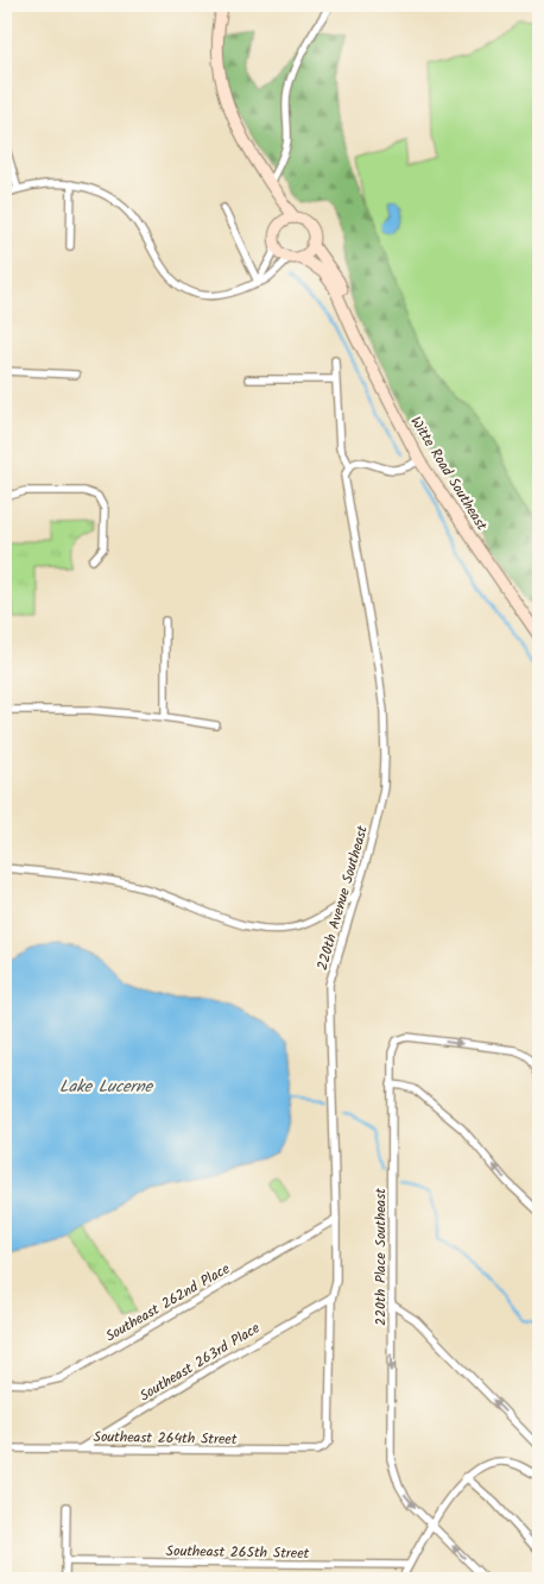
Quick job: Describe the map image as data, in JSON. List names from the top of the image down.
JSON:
{
  "streets": {
    "street": [
      "Witte Road Southeast",
      "220th Avenue Southeast",
      "220th Place Southeast",
      "Southeast 262nd Place",
      "Southeast 263rd Place",
      "Southeast 264th Street",
      "Southeast 265th Street"
    ]
  },
  "crossings": [
    ["220th Avenue Southeast", "Southeast 262nd Place"],
    ["220th Avenue Southeast", "Southeast 263rd Place"],
    ["220th Avenue Southeast", "Southeast 264th Street"],
    ["Southeast 263rd Place", "Southeast 264th Street"]
  ],
  "water": ["Lake Lucerne"]
}
